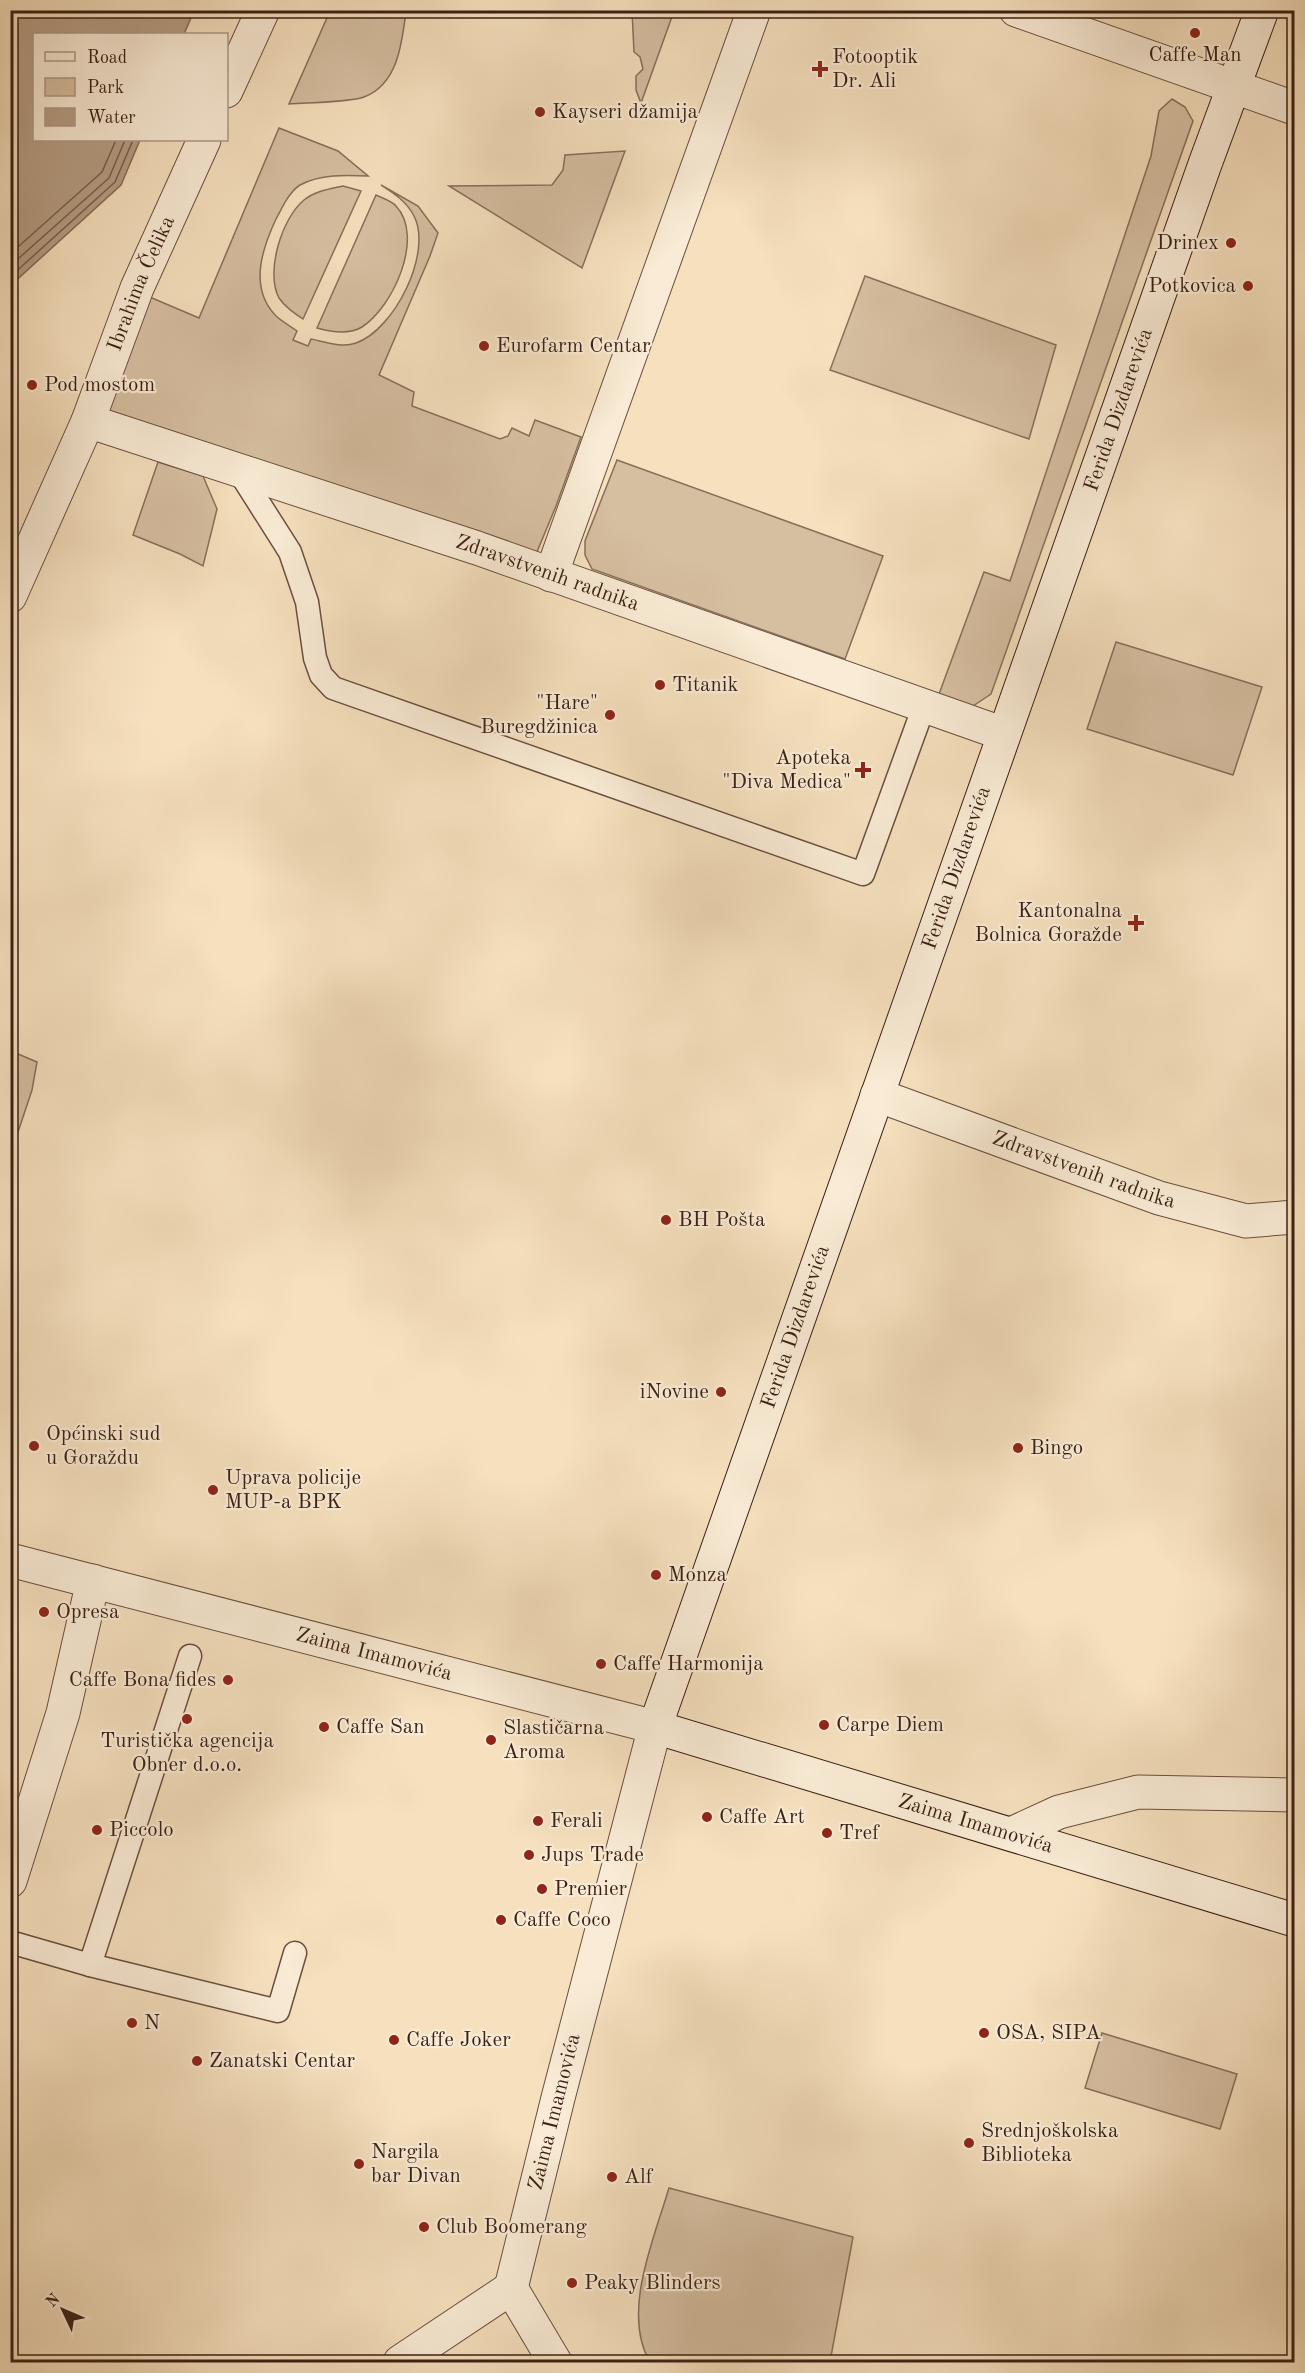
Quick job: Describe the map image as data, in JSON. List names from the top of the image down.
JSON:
{
  "streets": {
    "street": [
      "Ibrahima Čelika",
      "Ferida Dizdarevića",
      "Zdravstvenih radnika",
      "Zaima Imamovića"
    ]
  },
  "crossings": [
    ["Ibrahima Čelika", "Zdravstvenih radnika"],
    ["Ferida Dizdarevića", "Zdravstvenih radnika"],
    ["Ferida Dizdarevića", "Zaima Imamovića"]
  ],
  "places": {
    "other": [
      "Caffe Man",
      "Kayseri džamija",
      "Drinex",
      "Potkovica",
      "Eurofarm Centar",
      "Pod mostom",
      "Titanik",
      "\"Hare\" Buregdžinica",
      "BH Pošta",
      "iNovine",
      "Općinski sud u Goraždu",
      "Bingo",
      "Uprava policije MUP-a BPK",
      "Monza",
      "Opresa",
      "Caffe Harmonija",
      "Caffe Bona fides",
      "Turistička agencija Obner d.o.o.",
      "Carpe Diem",
      "Caffe San",
      "Slastičarna Aroma",
      "Caffe Art",
      "Ferali",
      "Piccolo",
      "Tref",
      "Jups Trade",
      "Premier",
      "Caffe Coco",
      "N",
      "OSA, SIPA",
      "Caffe Joker",
      "Zanatski Centar",
      "Srednjoškolska Biblioteka",
      "Nargila bar Divan",
      "Alf",
      "Club Boomerang",
      "Peaky Blinders"
    ],
    "health": ["Fotooptik Dr. Ali", "Apoteka \"Diva Medica\"", "Kantonalna Bolnica Goražde"]
  },
  "legend": ["Road", "Park", "Water"],
  "north": "top left"
}
